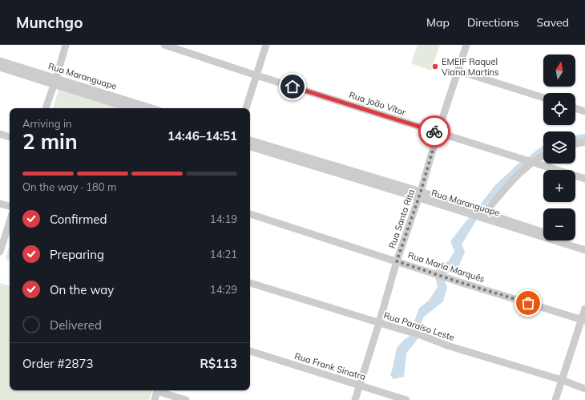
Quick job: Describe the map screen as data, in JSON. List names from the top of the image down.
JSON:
{
  "streets": {
    "street": [
      "Rua Maranguape",
      "Rua João Vítor",
      "Rua Santa Rita",
      "Rua Maria Marquês",
      "Rua Paraíso Leste",
      "Rua Frank Sinatra"
    ]
  },
  "crossings": [
    ["Rua Maranguape", "Rua Santa Rita"],
    ["Rua João Vítor", "Rua Santa Rita"],
    ["Rua Santa Rita", "Rua Maria Marquês"],
    ["Rua Santa Rita", "Rua Paraíso Leste"],
    ["Rua Santa Rita", "Rua Frank Sinatra"]
  ],
  "places": ["EMEIF Raquel Viana Martins"],
  "north": "top",
  "page": {
    "header": "Munchgo",
    "nav": ["Map", "Directions", "Saved"],
    "map_buttons": ["+", "−"],
    "heading": ["2 min", "Arriving in", "14:46–14:51"],
    "panel": ["Order #2873", "R$113"],
    "bar": "On the way · 180 m",
    "list": [
      ["Confirmed", "14:19"],
      ["Preparing", "14:21"],
      ["On the way", "14:29"],
      "Delivered"
    ]
  }
}
